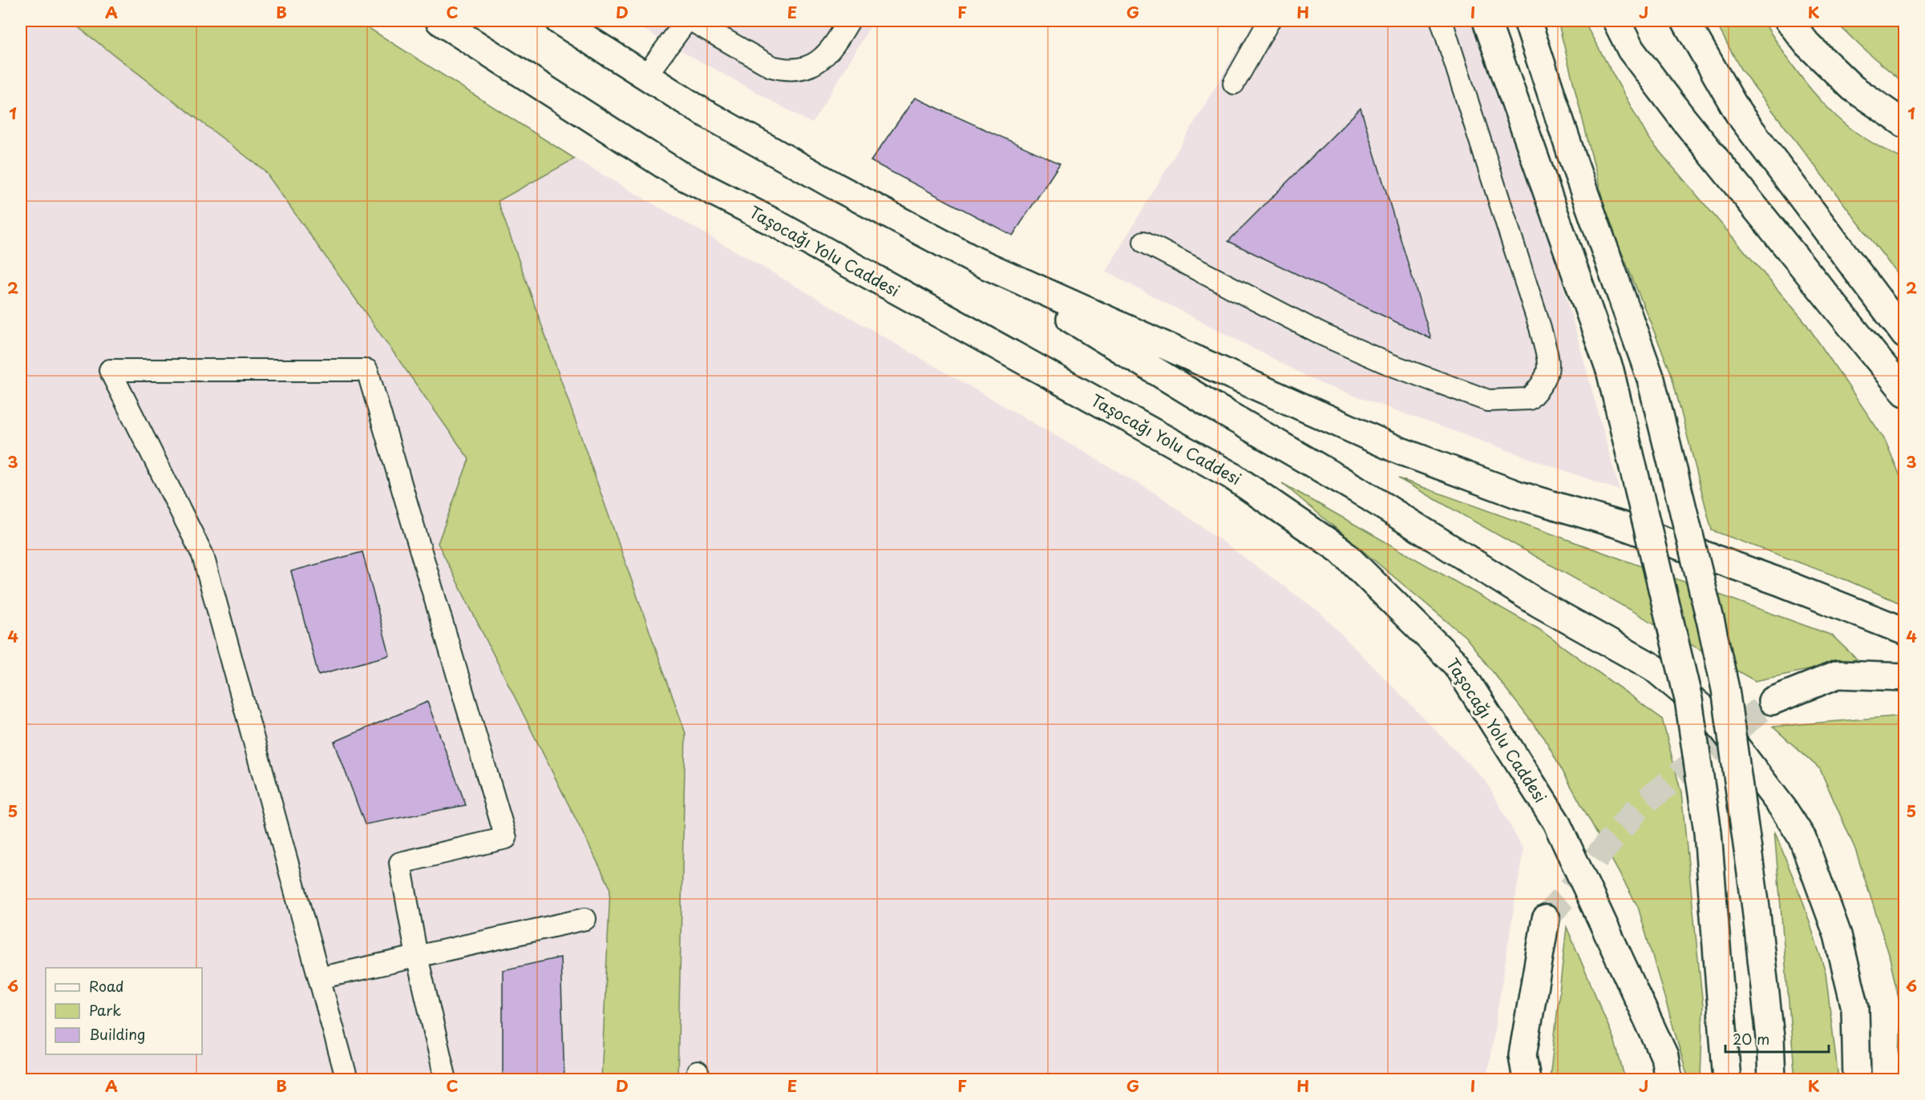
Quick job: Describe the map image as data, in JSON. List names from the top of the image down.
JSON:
{
  "streets": {
    "main road": ["Taşocağı Yolu Caddesi"]
  },
  "legend": ["Road", "Park", "Building"],
  "scale_bar": "20 m",
  "grid": {
    "columns": [
      "A",
      "B",
      "C",
      "D",
      "E",
      "F",
      "G",
      "H",
      "I",
      "J",
      "K"
    ],
    "rows": [
      "1",
      "2",
      "3",
      "4",
      "5",
      "6"
    ]
  }
}
